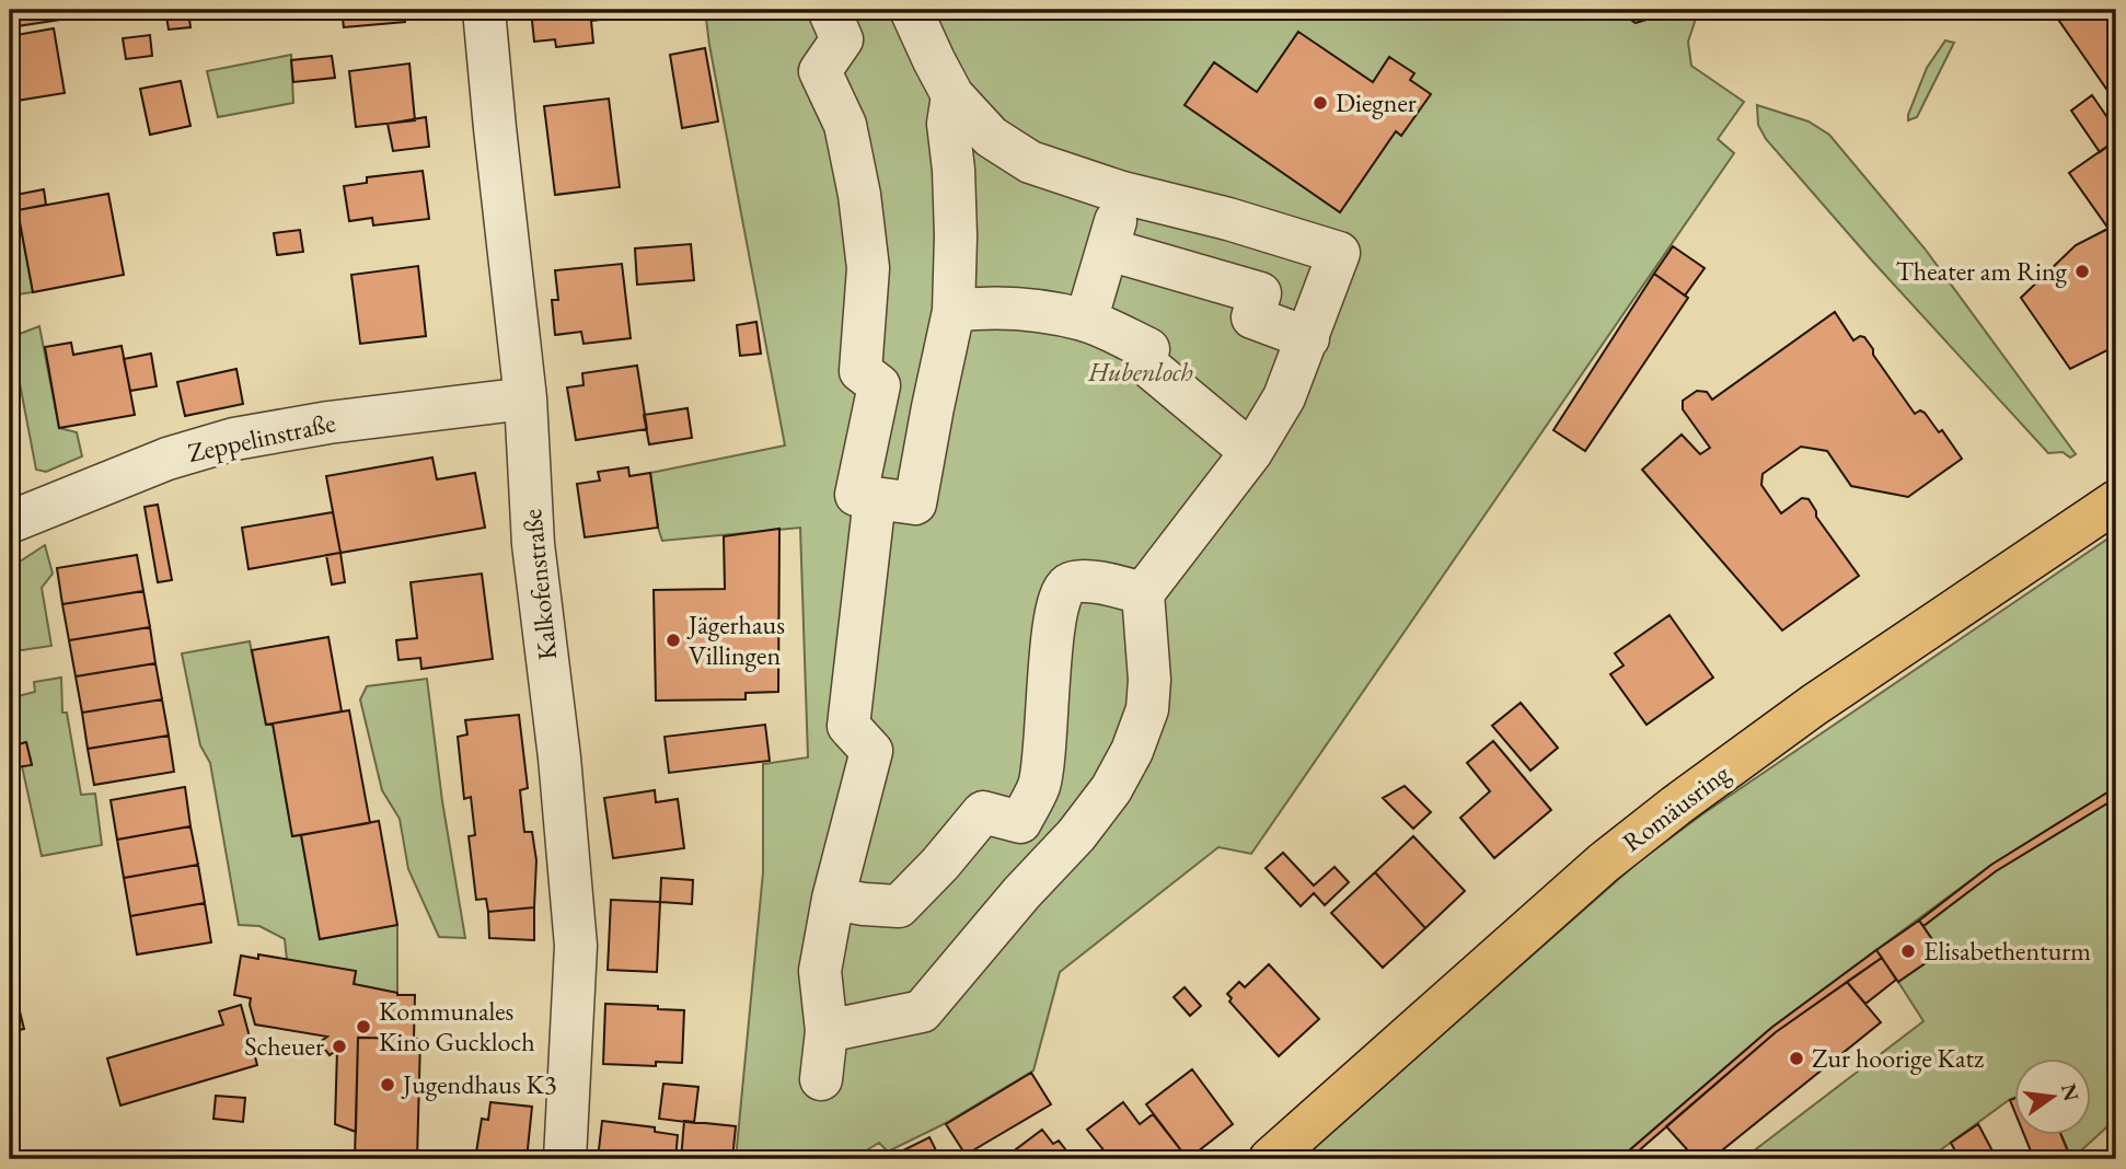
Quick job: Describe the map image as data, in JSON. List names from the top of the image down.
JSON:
{
  "streets": {
    "main road": ["Romäusring"],
    "street": ["Zeppelinstraße", "Kalkofenstraße"]
  },
  "crossings": [
    ["Zeppelinstraße", "Kalkofenstraße"]
  ],
  "parks": ["Hubenloch"],
  "places": [
    "Diegner",
    "Theater am Ring",
    "Jägerhaus Villingen",
    "Elisabethenturm",
    "Kommunales Kino Guckloch",
    "Scheuer",
    "Zur hoorige Katz",
    "Jugendhaus K3"
  ],
  "north": "right"
}
